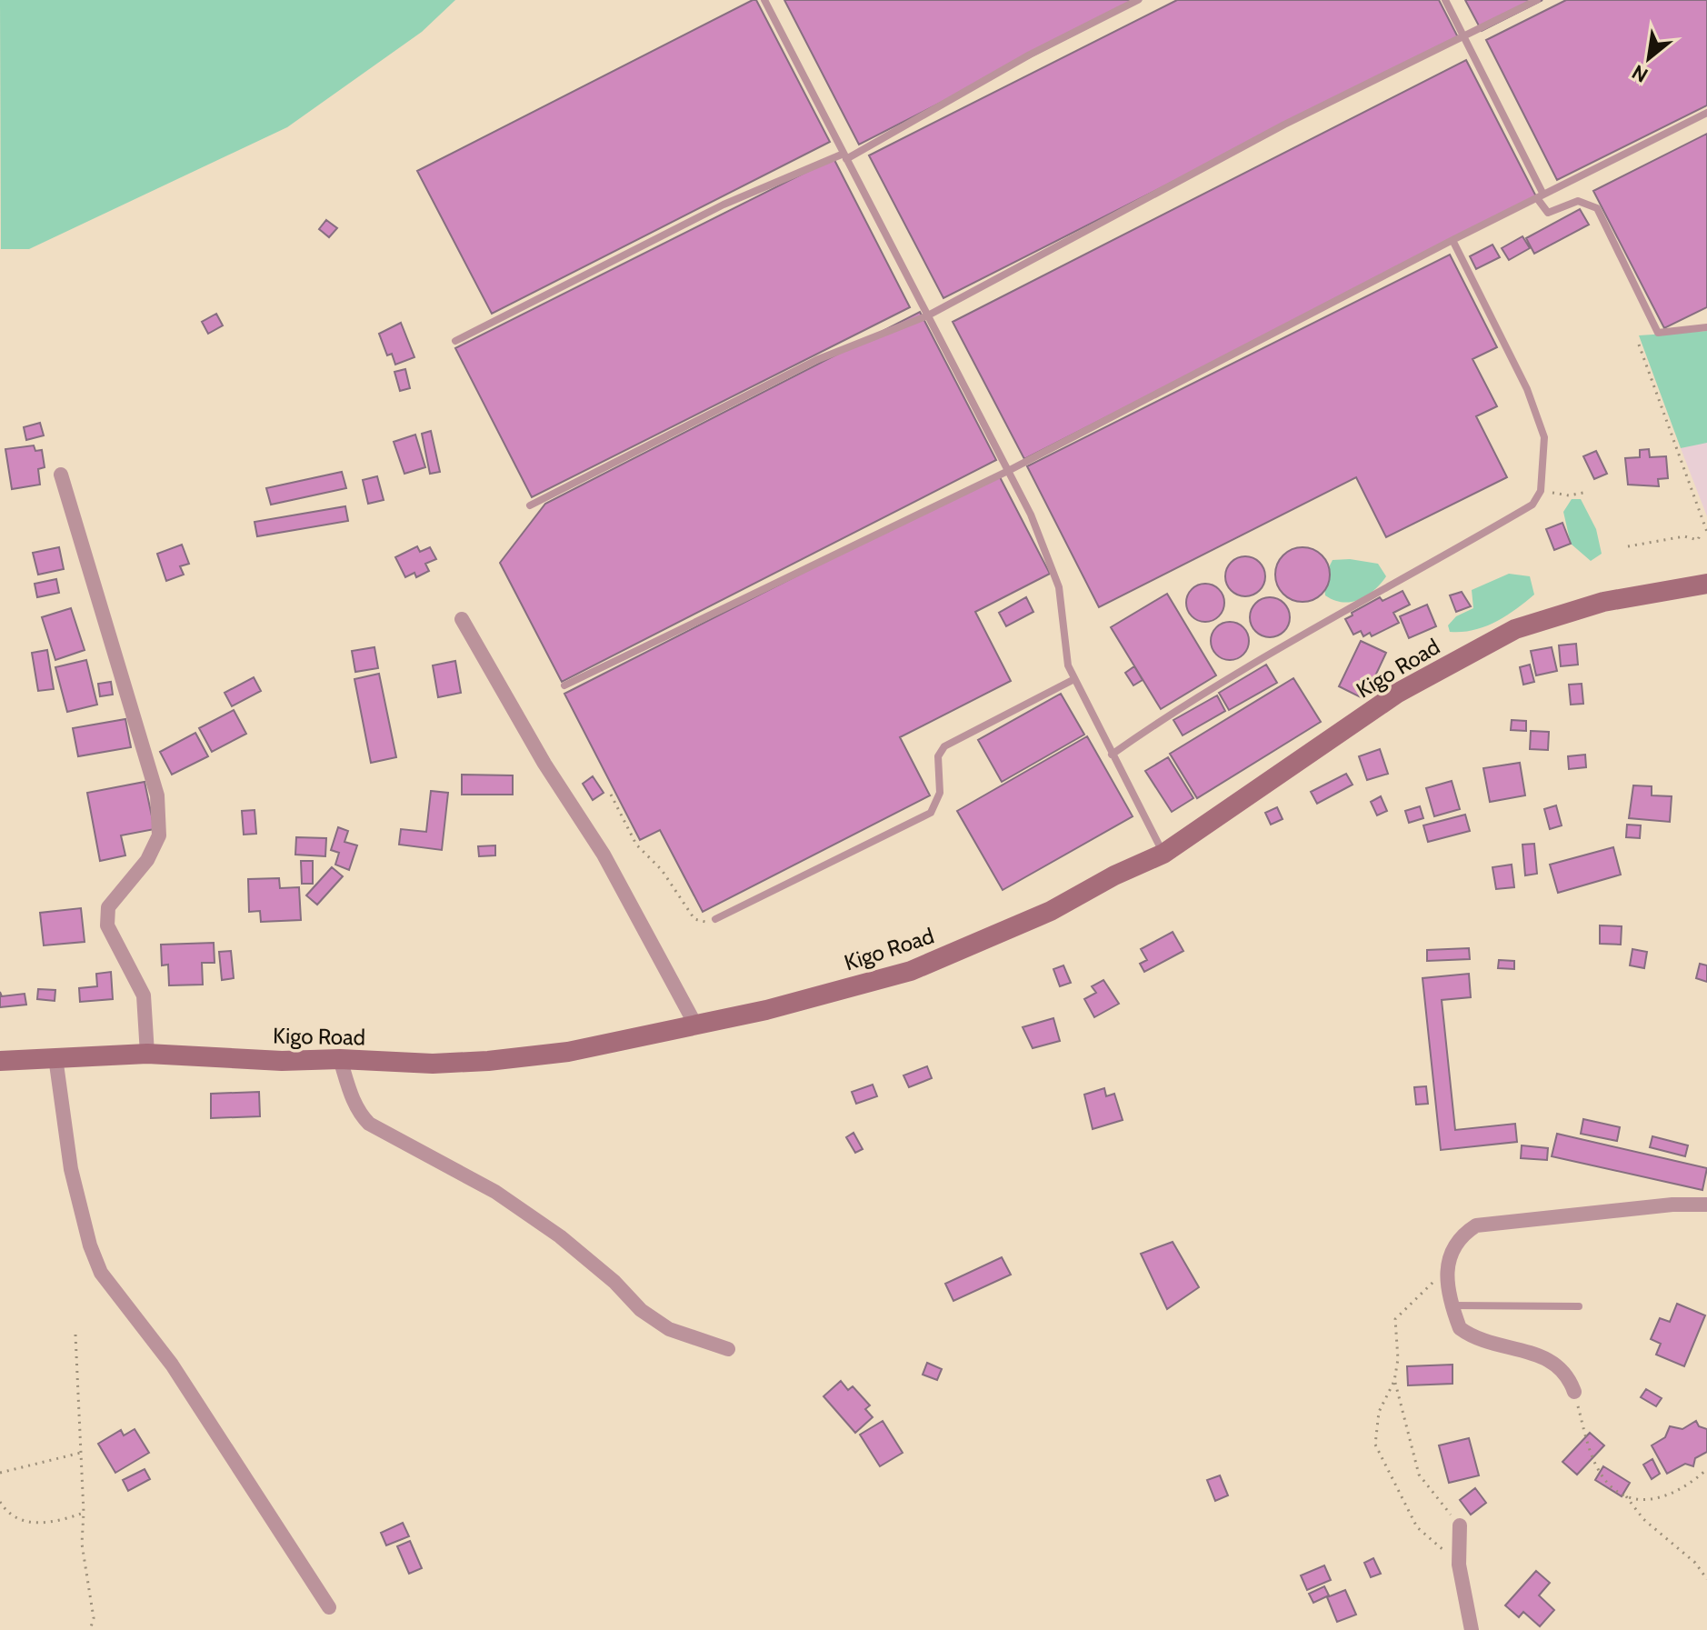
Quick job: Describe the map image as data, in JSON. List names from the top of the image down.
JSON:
{
  "streets": {
    "street": ["Kigo Road"]
  },
  "north": "bottom left"
}
